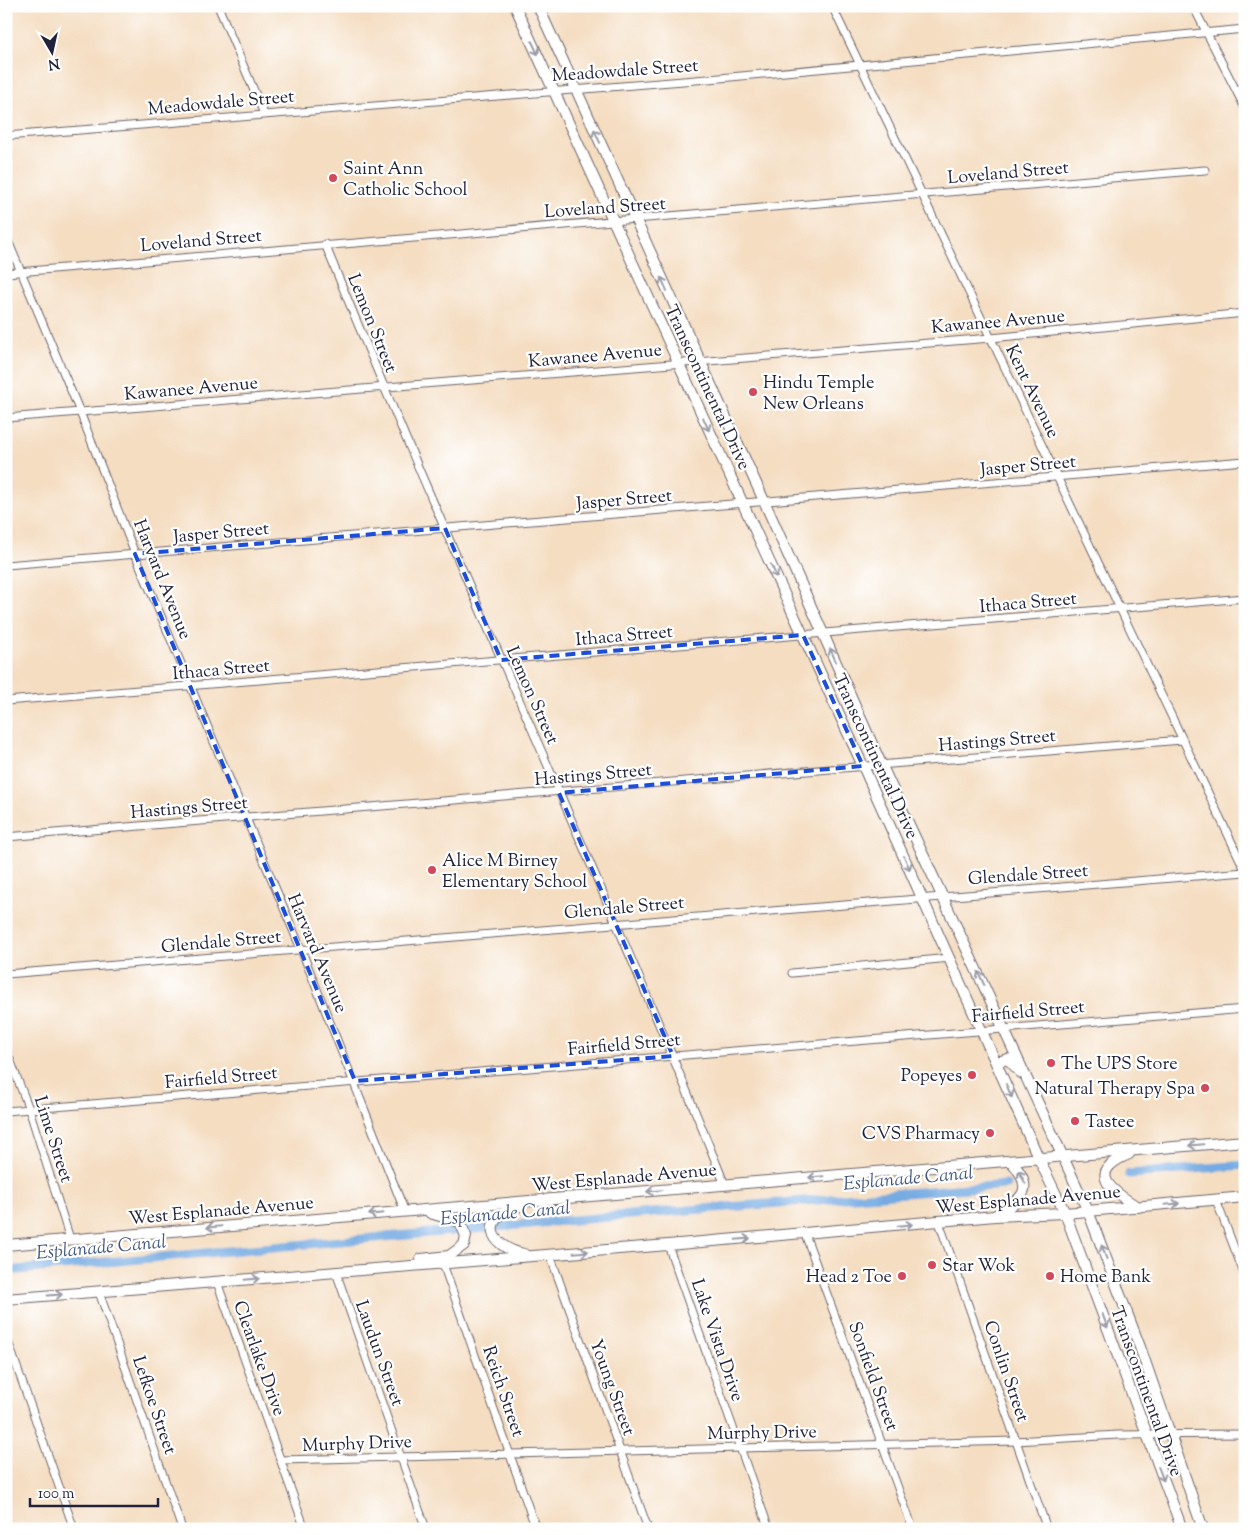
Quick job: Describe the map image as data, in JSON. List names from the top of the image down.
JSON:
{
  "streets": {
    "street": [
      "Meadowdale Street",
      "Loveland Street",
      "Kawanee Avenue",
      "Lemon Street",
      "Transcontinental Drive",
      "Kent Avenue",
      "Jasper Street",
      "Harvard Avenue",
      "Ithaca Street",
      "Hastings Street",
      "Glendale Street",
      "Fairfield Street",
      "Lime Street",
      "West Esplanade Avenue",
      "Lake Vista Drive",
      "Laudun Street",
      "Clearlake Drive",
      "Conlin Street",
      "Sonfield Street",
      "Young Street",
      "Reich Street",
      "Lefkoe Street",
      "Murphy Drive"
    ]
  },
  "crossings": [
    ["Meadowdale Street", "Transcontinental Drive"],
    ["Meadowdale Street", "Kent Avenue"],
    ["Loveland Street", "Lemon Street"],
    ["Loveland Street", "Transcontinental Drive"],
    ["Loveland Street", "Kent Avenue"],
    ["Loveland Street", "Harvard Avenue"],
    ["Kawanee Avenue", "Lemon Street"],
    ["Kawanee Avenue", "Transcontinental Drive"],
    ["Kawanee Avenue", "Kent Avenue"],
    ["Kawanee Avenue", "Harvard Avenue"],
    ["Lemon Street", "Jasper Street"],
    ["Lemon Street", "Ithaca Street"],
    ["Lemon Street", "Hastings Street"],
    ["Lemon Street", "Glendale Street"],
    ["Lemon Street", "Fairfield Street"],
    ["Lemon Street", "West Esplanade Avenue"],
    ["Transcontinental Drive", "Jasper Street"],
    ["Transcontinental Drive", "Ithaca Street"],
    ["Transcontinental Drive", "Hastings Street"],
    ["Transcontinental Drive", "Glendale Street"],
    ["Transcontinental Drive", "Fairfield Street"],
    ["Transcontinental Drive", "West Esplanade Avenue"],
    ["Transcontinental Drive", "Murphy Drive"],
    ["Kent Avenue", "Jasper Street"],
    ["Kent Avenue", "Ithaca Street"],
    ["Kent Avenue", "Hastings Street"],
    ["Kent Avenue", "Glendale Street"],
    ["Jasper Street", "Harvard Avenue"],
    ["Harvard Avenue", "Ithaca Street"],
    ["Harvard Avenue", "Hastings Street"],
    ["Harvard Avenue", "Glendale Street"],
    ["Harvard Avenue", "Fairfield Street"],
    ["Harvard Avenue", "West Esplanade Avenue"],
    ["Fairfield Street", "Lime Street"],
    ["Lime Street", "West Esplanade Avenue"],
    ["West Esplanade Avenue", "Lake Vista Drive"],
    ["West Esplanade Avenue", "Laudun Street"],
    ["West Esplanade Avenue", "Clearlake Drive"],
    ["West Esplanade Avenue", "Conlin Street"],
    ["West Esplanade Avenue", "Sonfield Street"],
    ["West Esplanade Avenue", "Young Street"],
    ["West Esplanade Avenue", "Reich Street"],
    ["West Esplanade Avenue", "Lefkoe Street"],
    ["Lake Vista Drive", "Murphy Drive"],
    ["Laudun Street", "Murphy Drive"],
    ["Clearlake Drive", "Murphy Drive"],
    ["Conlin Street", "Murphy Drive"],
    ["Sonfield Street", "Murphy Drive"],
    ["Young Street", "Murphy Drive"],
    ["Reich Street", "Murphy Drive"]
  ],
  "water": ["Esplanade Canal"],
  "places": [
    "Saint Ann Catholic School",
    "Hindu Temple New Orleans",
    "Alice M Birney Elementary School",
    "The UPS Store",
    "Popeyes",
    "Natural Therapy Spa",
    "Tastee",
    "CVS Pharmacy",
    "Star Wok",
    "Head 2 Toe",
    "Home Bank"
  ],
  "scale_bar": "100 m",
  "north": "bottom"
}
